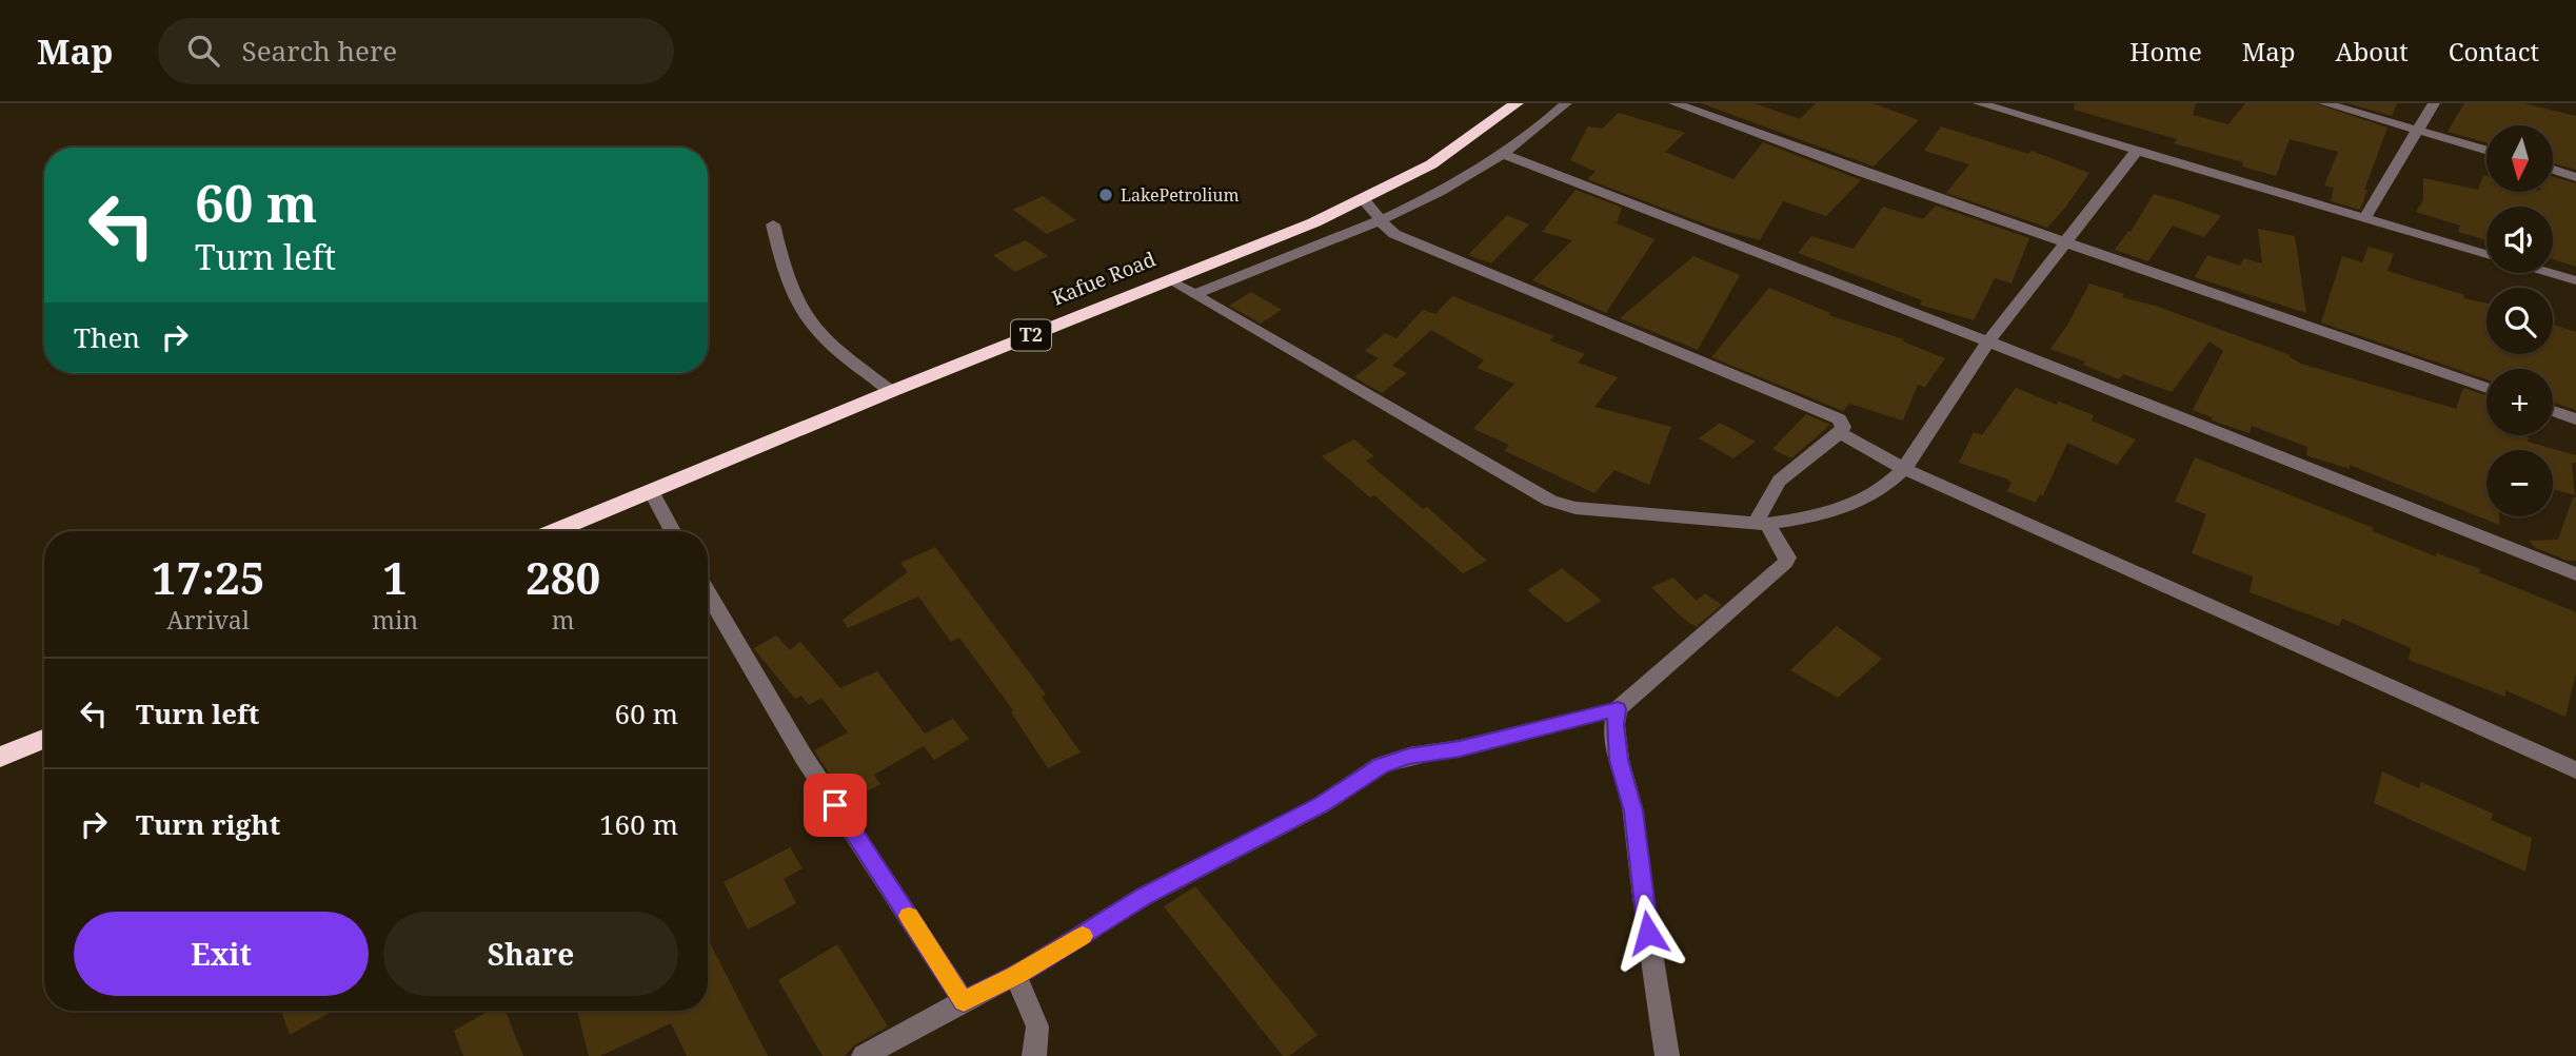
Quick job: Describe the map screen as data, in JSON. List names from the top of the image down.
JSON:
{
  "streets": {
    "highway": ["Kafue Road", "T2"]
  },
  "places": ["LakePetrolium"],
  "north": "bottom",
  "page": {
    "header": "Map",
    "search": "Search here",
    "nav": [
      "Home",
      "Map",
      "About",
      "Contact"
    ],
    "map_buttons": ["+", "−"],
    "turn": ["60 m", "Turn left"],
    "then": "Then",
    "eta": [
      "17:25",
      "Arrival",
      "1",
      "min",
      "280",
      "m"
    ],
    "list": [
      {
        "name": "Turn left",
        "value": "60 m"
      },
      {
        "name": "Turn right",
        "value": "160 m"
      }
    ],
    "buttons": ["Exit", "Share"]
  }
}
